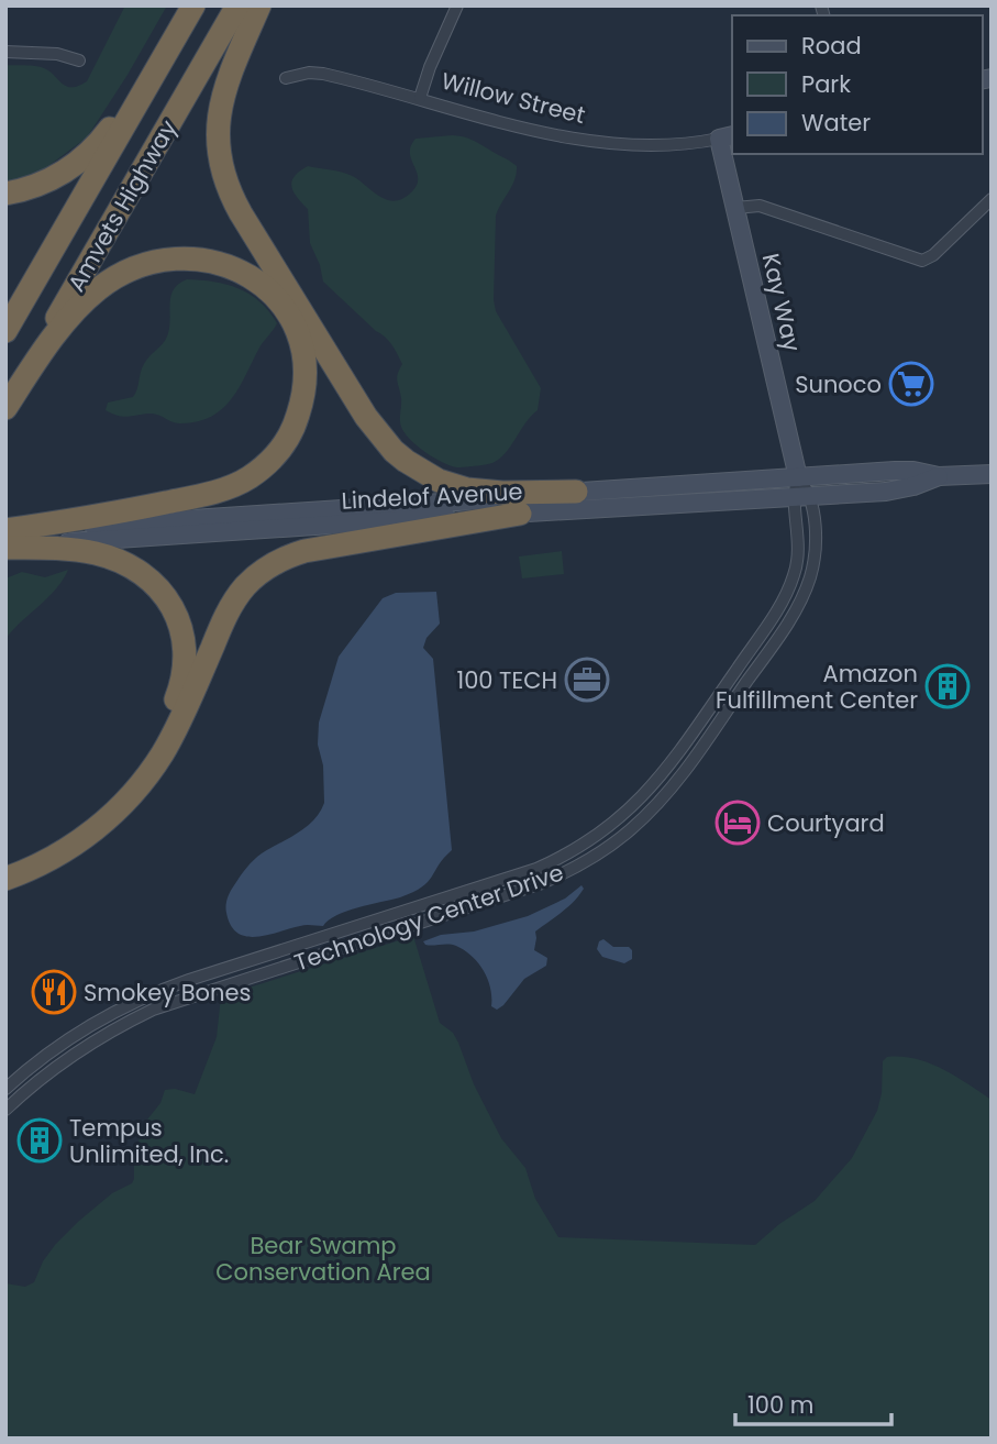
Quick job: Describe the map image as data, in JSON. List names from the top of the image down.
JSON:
{
  "streets": {
    "highway": ["Amvets Highway"],
    "main road": ["Kay Way", "Lindelof Avenue"],
    "street": ["Willow Street", "Technology Center Drive"]
  },
  "crossings": [
    ["Willow Street", "Kay Way"],
    ["Kay Way", "Lindelof Avenue"],
    ["Kay Way", "Technology Center Drive"],
    ["Lindelof Avenue", "Technology Center Drive"]
  ],
  "parks": ["Bear Swamp Conservation Area"],
  "places": {
    "supermarket": ["Sunoco"],
    "office": ["100 TECH"],
    "building": ["Amazon Fulfillment Center", "Tempus Unlimited, Inc."],
    "hotel": ["Courtyard"],
    "restaurant": ["Smokey Bones"]
  },
  "legend": ["Road", "Park", "Water"],
  "scale_bar": "100 m"
}
